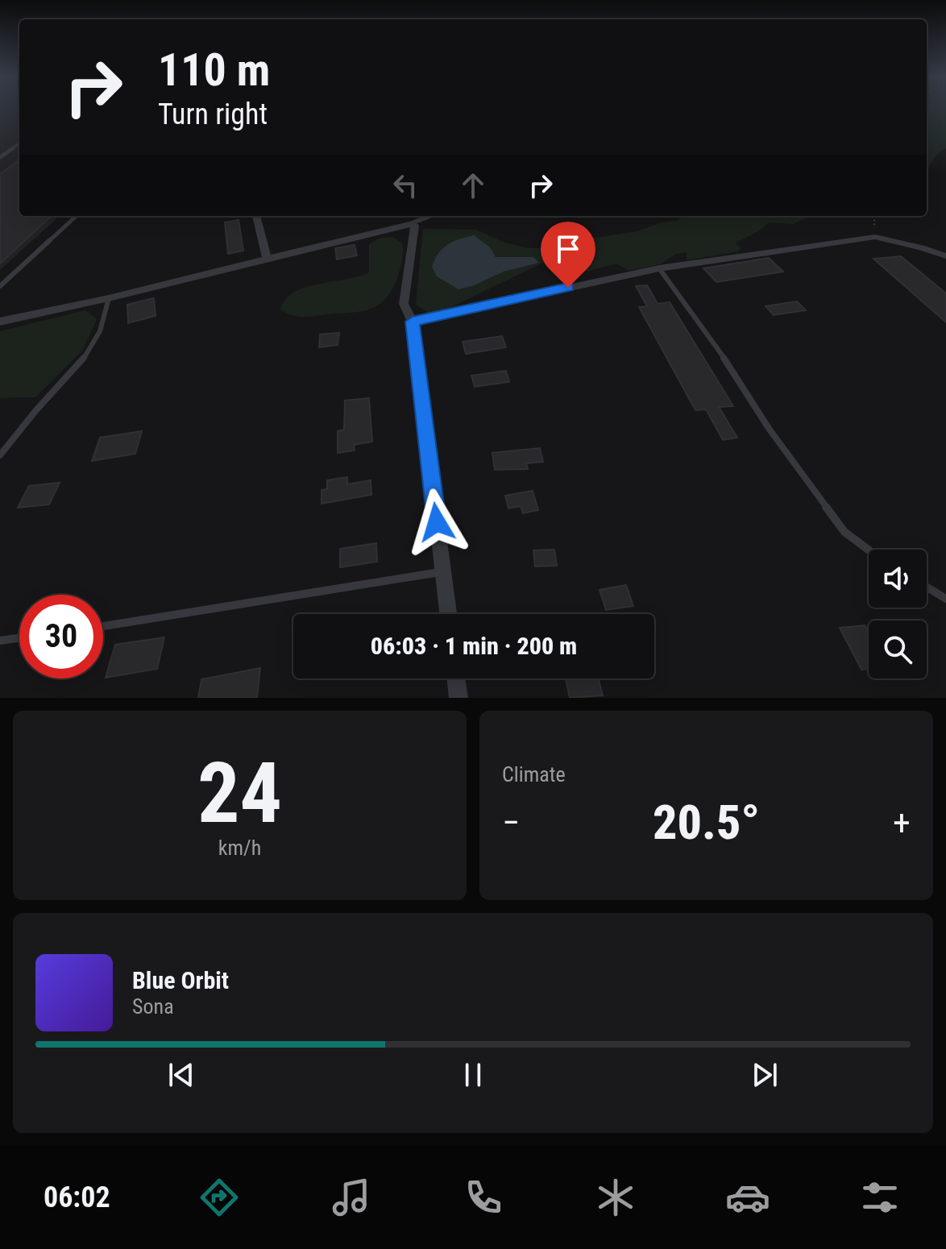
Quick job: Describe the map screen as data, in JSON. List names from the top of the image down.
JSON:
{
  "page": {
    "turn": ["110 m", "Turn right"],
    "limit": "30",
    "trip": "06:03 · 1 min · 200 m",
    "tile": [
      ["24", "km/h"],
      "Climate"
    ],
    "heat": ["−", "20.5°", "+"],
    "song": ["Blue Orbit", "Sona"],
    "tabs": "06:02"
  }
}
